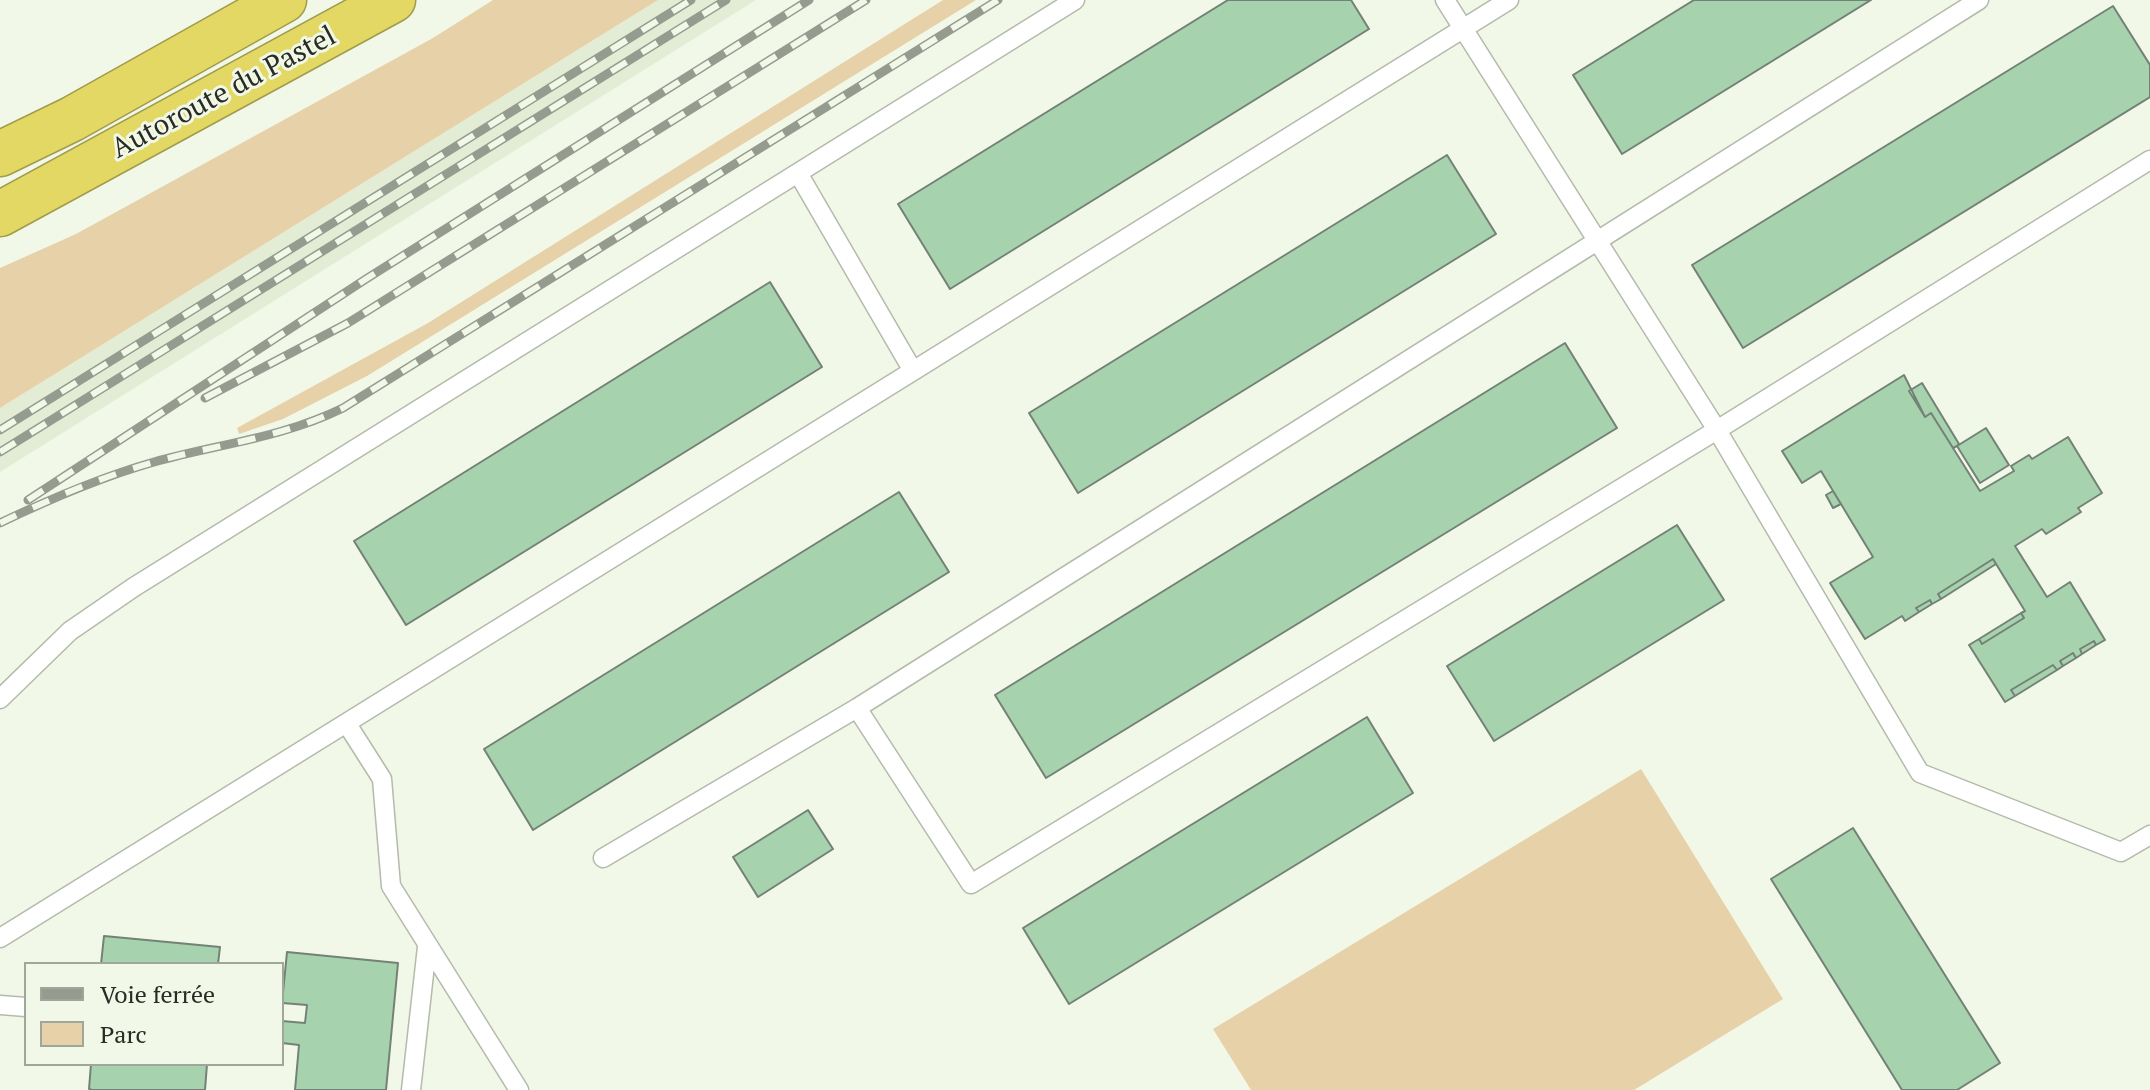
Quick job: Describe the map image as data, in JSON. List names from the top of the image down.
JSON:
{
  "streets": {
    "highway": ["Autoroute du Pastel"]
  },
  "legend": ["Voie ferrée", "Parc"]
}
